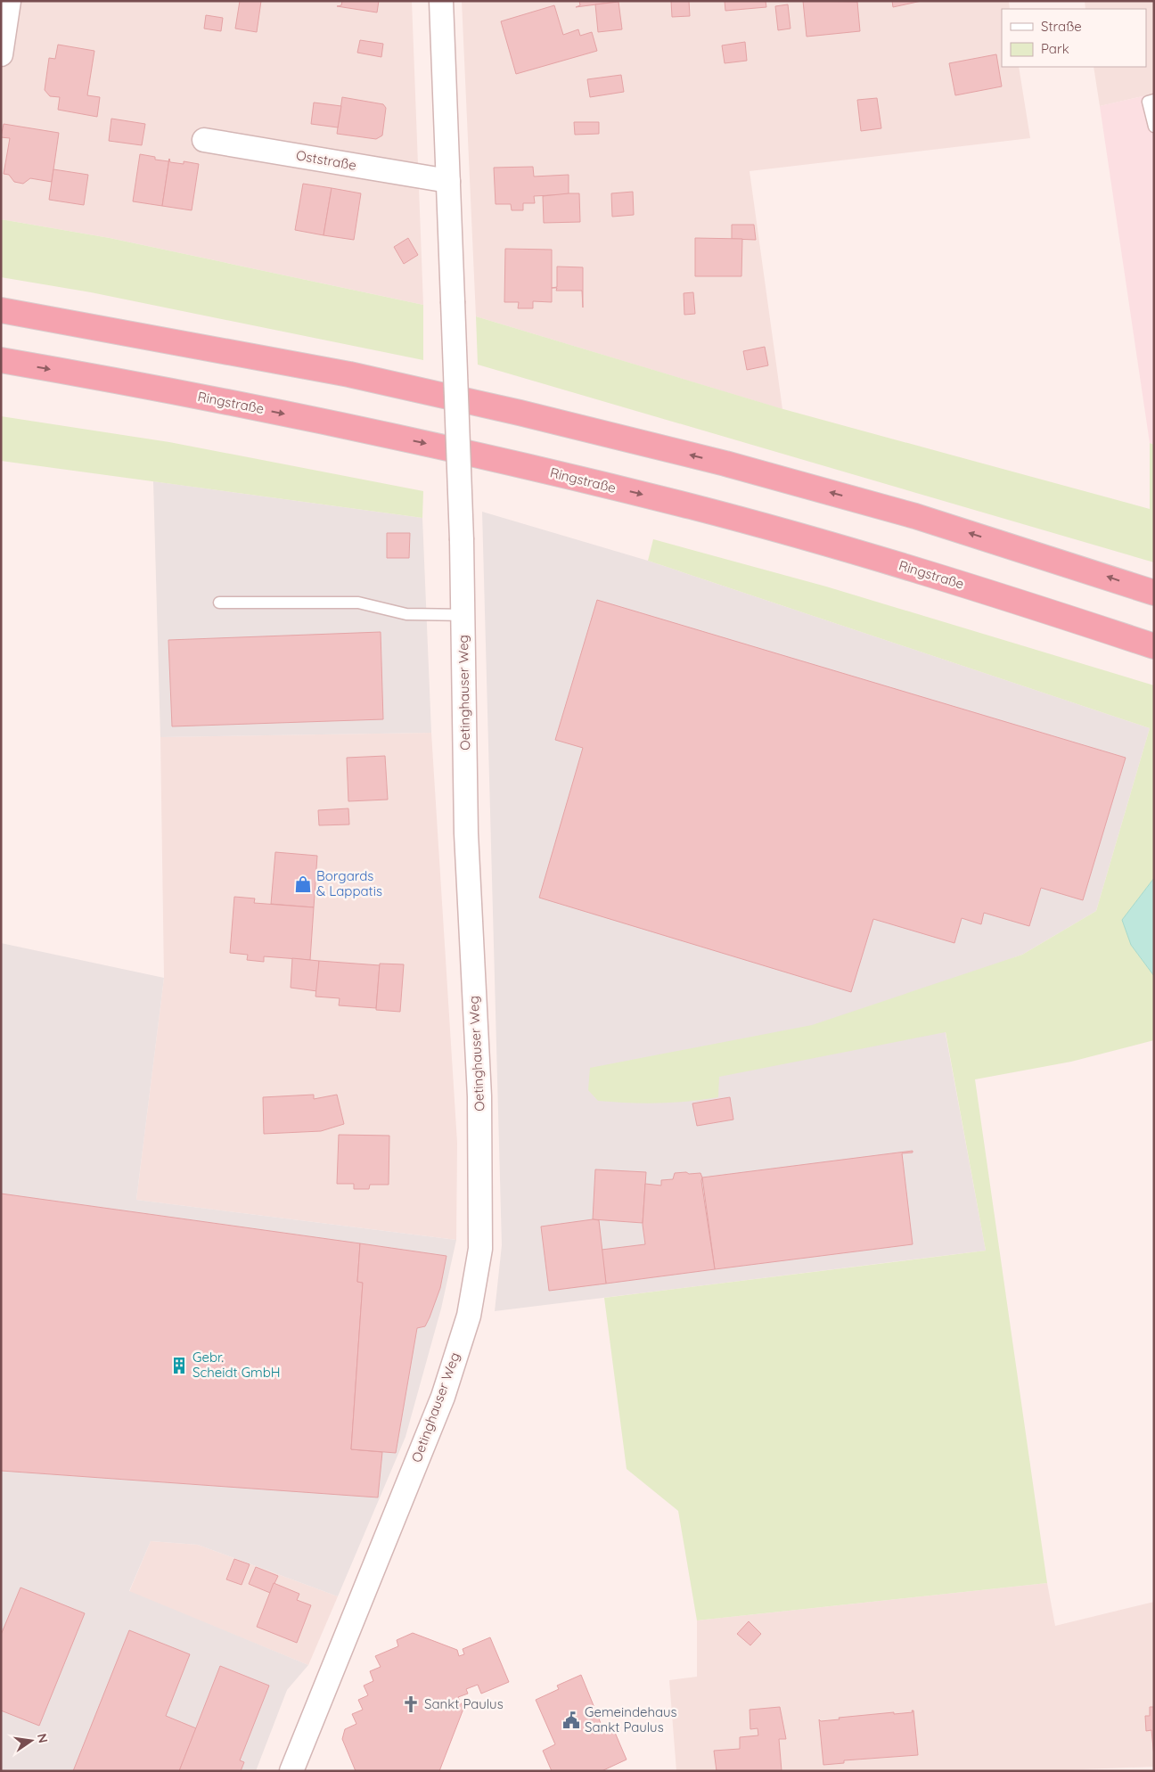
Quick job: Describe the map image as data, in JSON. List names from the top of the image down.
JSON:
{
  "streets": {
    "highway": ["Ringstraße"],
    "street": ["Oststraße", "Oetinghauser Weg"]
  },
  "crossings": [
    ["Oststraße", "Oetinghauser Weg"]
  ],
  "places": {
    "shop": ["Borgards & Lappatis"],
    "building": ["Gebr. Scheidt GmbH"],
    "church": ["Sankt Paulus"],
    "public building": ["Gemeindehaus Sankt Paulus"]
  },
  "legend": ["Straße", "Park"],
  "north": "right"
}
